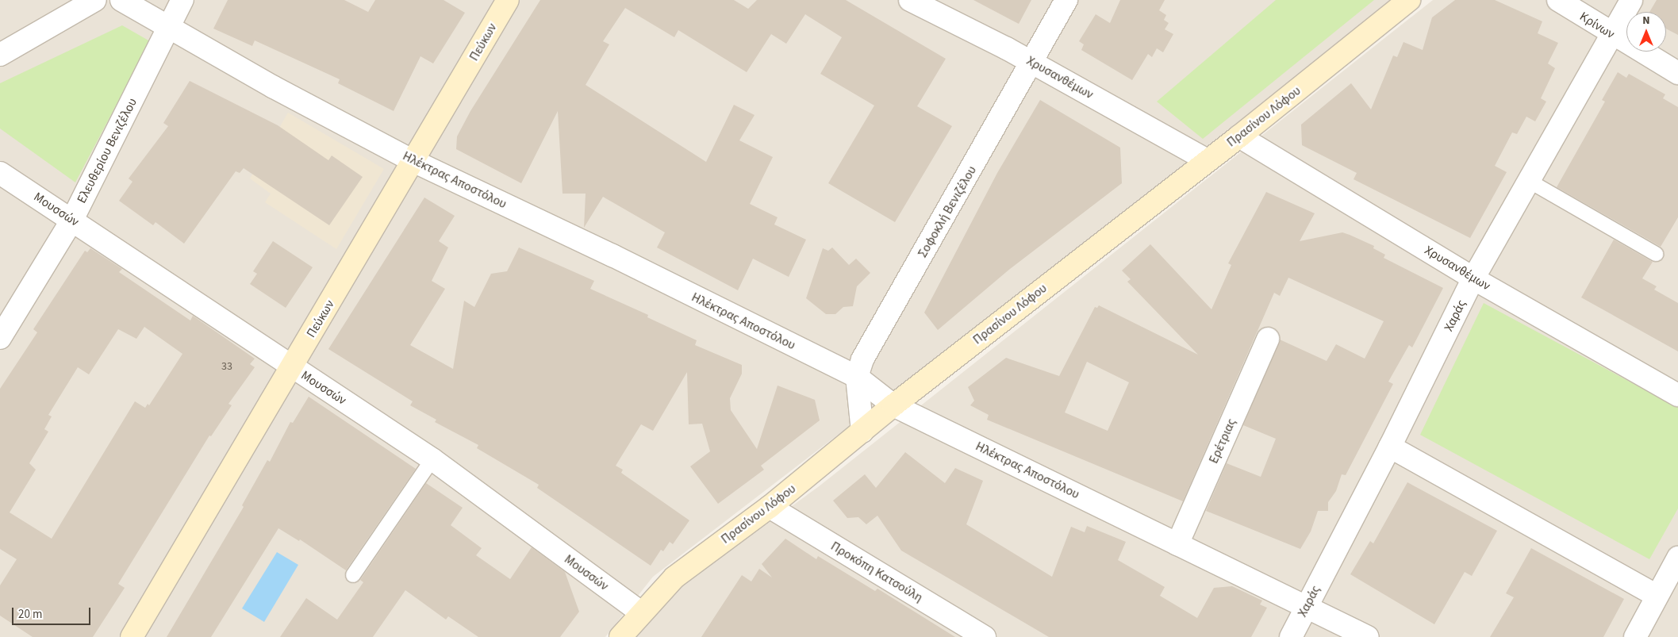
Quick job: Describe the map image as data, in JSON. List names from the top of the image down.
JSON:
{
  "streets": {
    "street": [
      "Κρίνων",
      "Πεύκων",
      "Χρυσανθέμων",
      "Πρασίνου Λόφου",
      "Ελευθερίου Βενιζέλου",
      "Ηλέκτρας Αποστόλου",
      "Μουσσών",
      "Σοφοκλή Βενιζέλου",
      "Χαράς",
      "Ερέτριας",
      "Προκόπη Κατσούλη"
    ]
  },
  "crossings": [
    ["Κρίνων", "Χαράς"],
    ["Πεύκων", "Ηλέκτρας Αποστόλου"],
    ["Πεύκων", "Μουσσών"],
    ["Χρυσανθέμων", "Πρασίνου Λόφου"],
    ["Χρυσανθέμων", "Σοφοκλή Βενιζέλου"],
    ["Χρυσανθέμων", "Χαράς"],
    ["Πρασίνου Λόφου", "Ηλέκτρας Αποστόλου"],
    ["Πρασίνου Λόφου", "Μουσσών"],
    ["Πρασίνου Λόφου", "Σοφοκλή Βενιζέλου"],
    ["Πρασίνου Λόφου", "Προκόπη Κατσούλη"],
    ["Ελευθερίου Βενιζέλου", "Ηλέκτρας Αποστόλου"],
    ["Ελευθερίου Βενιζέλου", "Μουσσών"],
    ["Ηλέκτρας Αποστόλου", "Σοφοκλή Βενιζέλου"],
    ["Ηλέκτρας Αποστόλου", "Χαράς"],
    ["Ηλέκτρας Αποστόλου", "Ερέτριας"]
  ],
  "house_numbers": ["33"],
  "scale_bar": "20 m",
  "north": "top"
}
